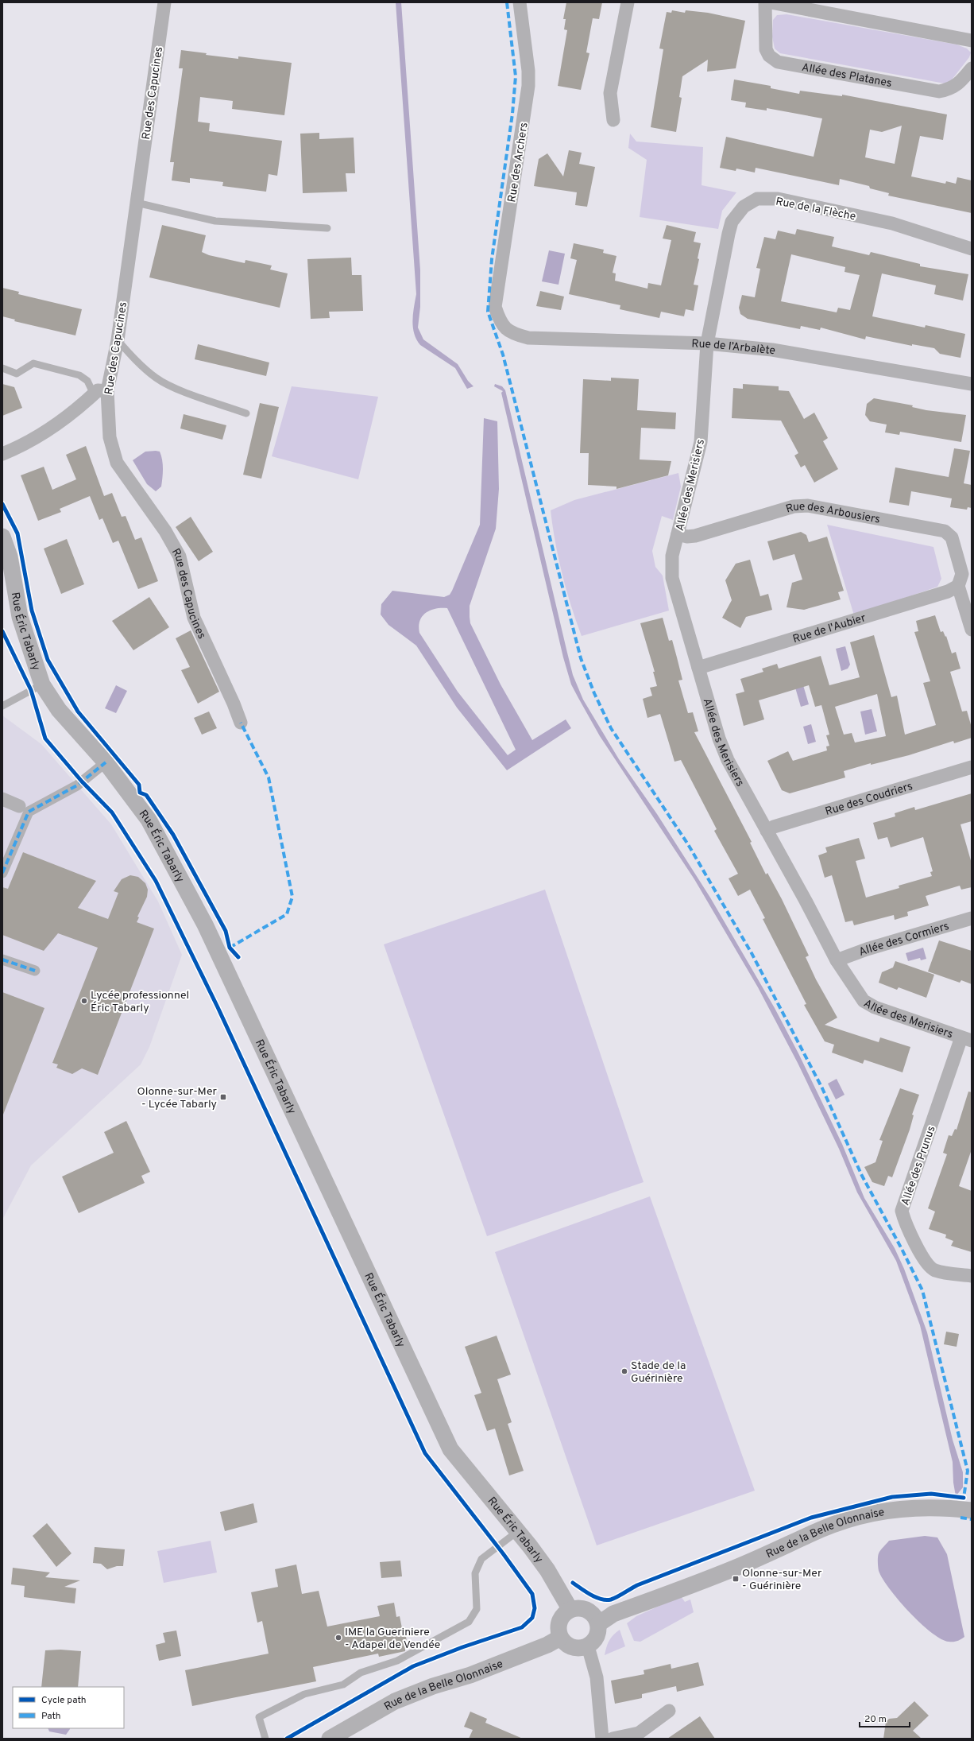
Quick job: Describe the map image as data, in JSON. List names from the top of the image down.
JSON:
{
  "streets": {
    "street": [
      "Allée des Platanes",
      "Rue des Capucines",
      "Rue des Archers",
      "Rue de la Flèche",
      "Rue de l’Arbalète",
      "Allée des Merisiers",
      "Rue des Arbousiers",
      "Rue de l'Aubier",
      "Rue Éric Tabarly",
      "Rue des Coudriers",
      "Allée des Cormiers",
      "Allée des Prunus",
      "Rue de la Belle Olonnaise"
    ]
  },
  "crossings": [
    ["Rue des Archers", "Rue de l’Arbalète"],
    ["Rue de la Flèche", "Rue de l’Arbalète"],
    ["Rue de la Flèche", "Allée des Merisiers"],
    ["Rue de l’Arbalète", "Allée des Merisiers"],
    ["Allée des Merisiers", "Rue des Arbousiers"],
    ["Allée des Merisiers", "Rue de l'Aubier"],
    ["Allée des Merisiers", "Rue des Coudriers"],
    ["Allée des Merisiers", "Allée des Cormiers"],
    ["Allée des Merisiers", "Allée des Prunus"],
    ["Rue des Arbousiers", "Rue de l'Aubier"],
    ["Rue Éric Tabarly", "Rue de la Belle Olonnaise"]
  ],
  "places": {
    "other": ["Lycée professionnel Éric Tabarly", "Stade de la Guérinière", "IME la Gueriniere - Adapei de Vendée"],
    "transit": ["Olonne-sur-Mer - Lycée Tabarly", "Olonne-sur-Mer - Guérinière"]
  },
  "legend": ["Cycle path", "Path"],
  "scale_bar": "20 m"
}
